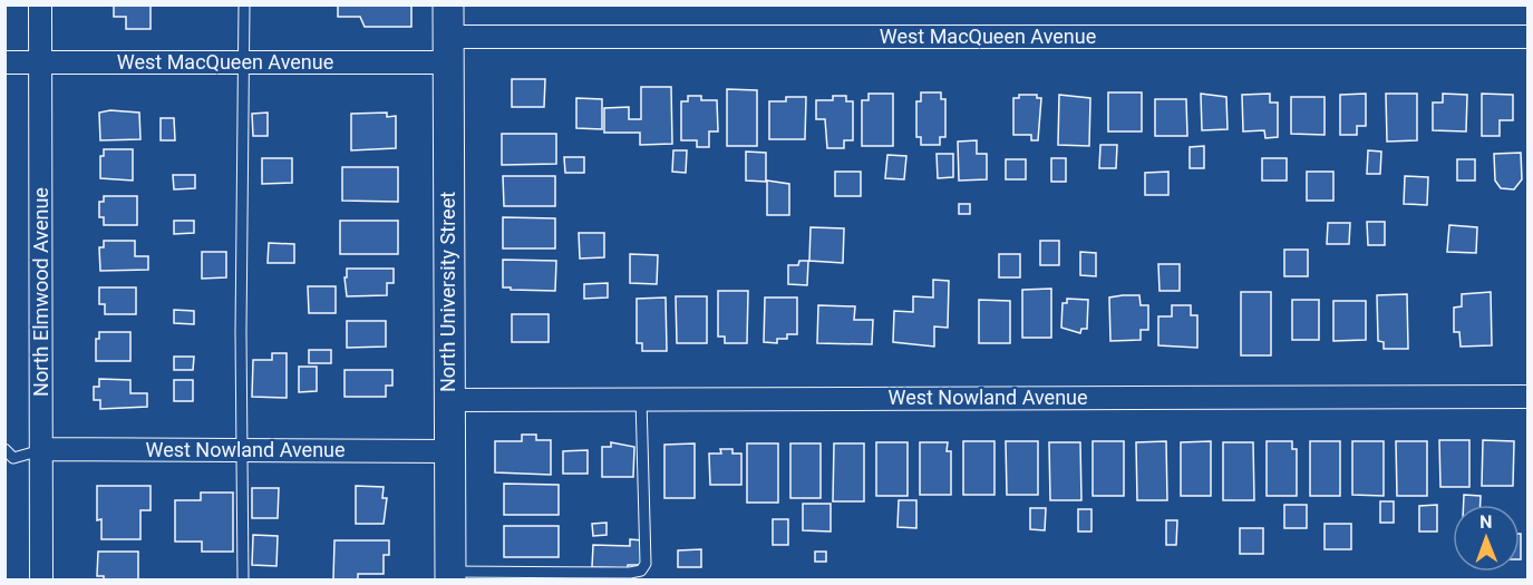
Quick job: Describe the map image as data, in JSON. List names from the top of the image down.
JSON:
{
  "streets": {
    "main road": ["North University Street"],
    "street": ["West MacQueen Avenue", "North Elmwood Avenue", "West Nowland Avenue"]
  },
  "crossings": [
    ["West MacQueen Avenue", "North Elmwood Avenue"],
    ["West MacQueen Avenue", "North University Street"],
    ["North Elmwood Avenue", "West Nowland Avenue"],
    ["North University Street", "West Nowland Avenue"]
  ],
  "north": "top"
}
